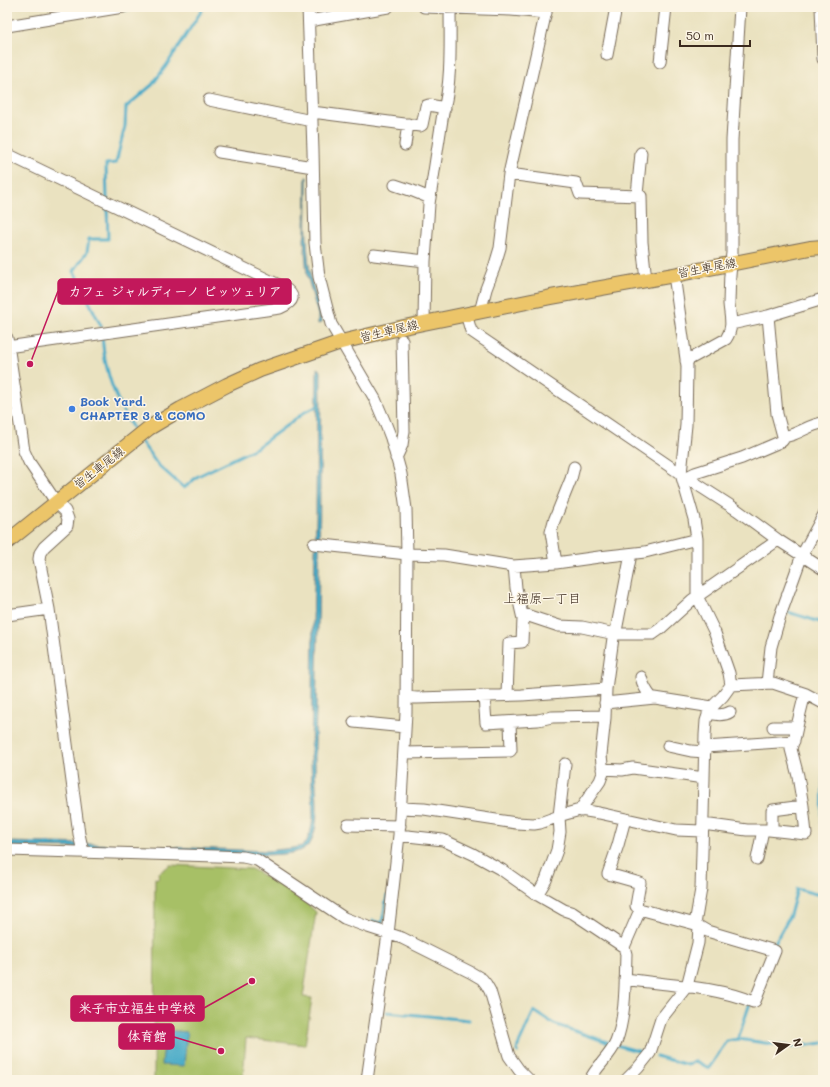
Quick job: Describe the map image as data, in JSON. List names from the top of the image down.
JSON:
{
  "streets": {
    "main road": ["皆生車尾線"]
  },
  "districts": ["上福原一丁目"],
  "places": [
    "カフェ ジャルディーノ ピッツェリア",
    "Book Yard. CHAPTER 3 & COMO",
    "米子市立福生中学校",
    "体育館"
  ],
  "scale_bar": "50 m",
  "north": "right"
}
